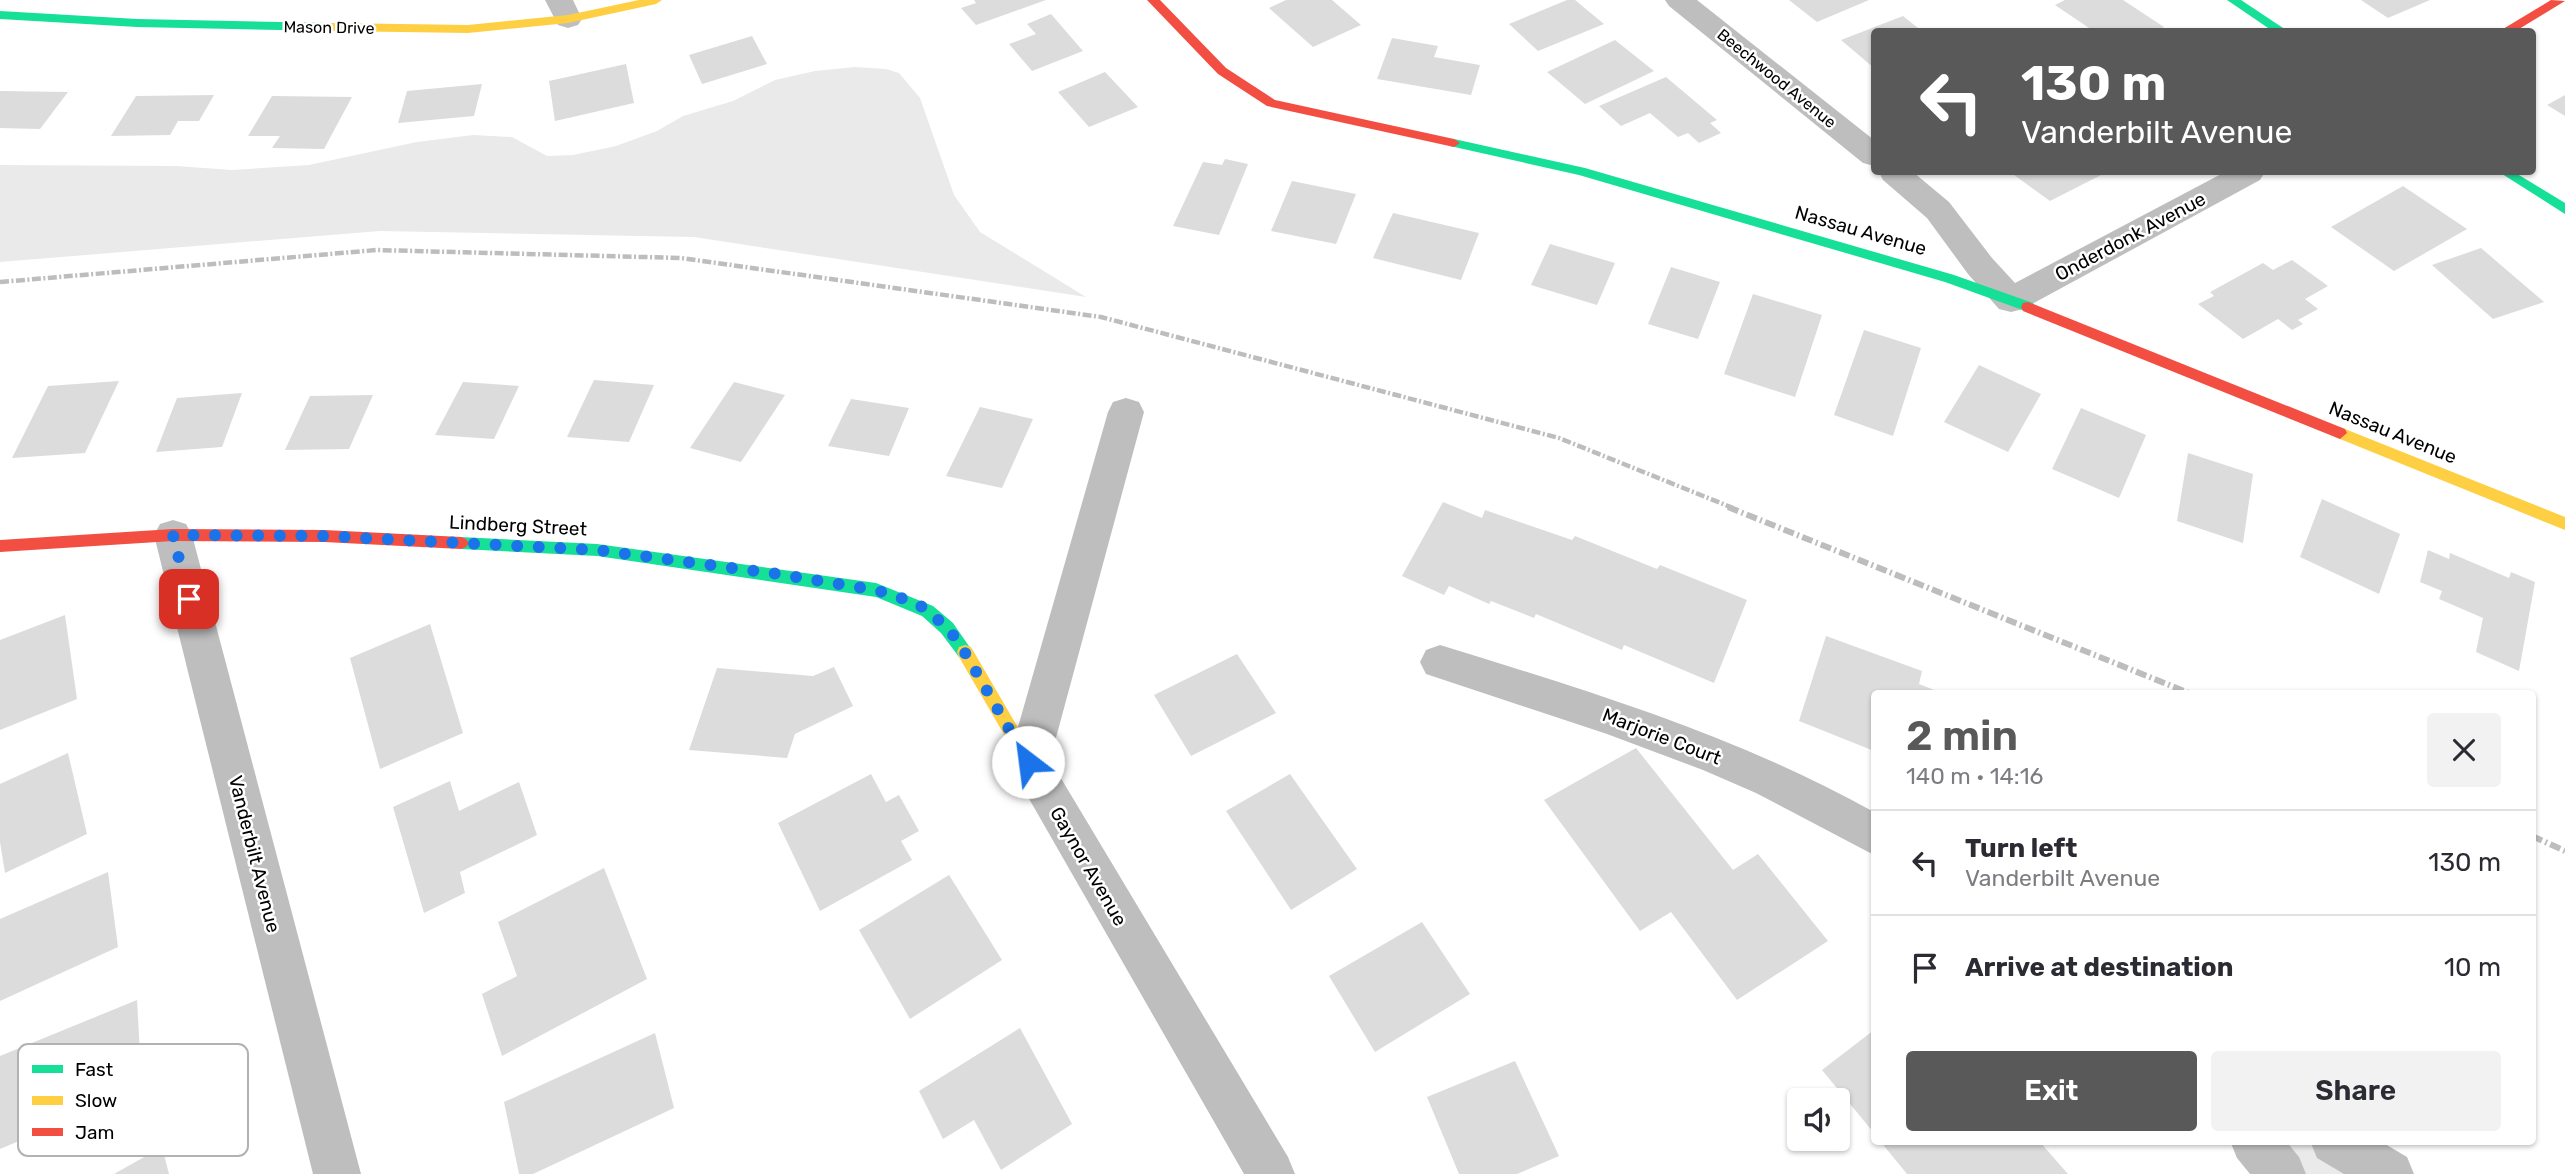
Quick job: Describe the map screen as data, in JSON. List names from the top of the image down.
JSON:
{
  "streets": {
    "street": [
      "Mason Drive",
      "Beechwood Avenue",
      "Nassau Avenue",
      "Onderdonk Avenue",
      "Lindberg Street",
      "Marjorie Court",
      "Vanderbilt Avenue",
      "Gaynor Avenue"
    ]
  },
  "crossings": [
    ["Nassau Avenue", "Onderdonk Avenue"],
    ["Lindberg Street", "Vanderbilt Avenue"],
    ["Lindberg Street", "Gaynor Avenue"]
  ],
  "legend": ["Fast", "Slow", "Jam"],
  "page": {
    "turn": ["130 m", "Vanderbilt Avenue"],
    "heading": ["2 min", "140 m · 14:16"],
    "list": [
      {
        "name": "Turn left",
        "note": "Vanderbilt Avenue",
        "value": "130 m"
      },
      {
        "name": "Arrive at destination",
        "value": "10 m"
      }
    ],
    "buttons": ["Exit", "Share"]
  }
}
